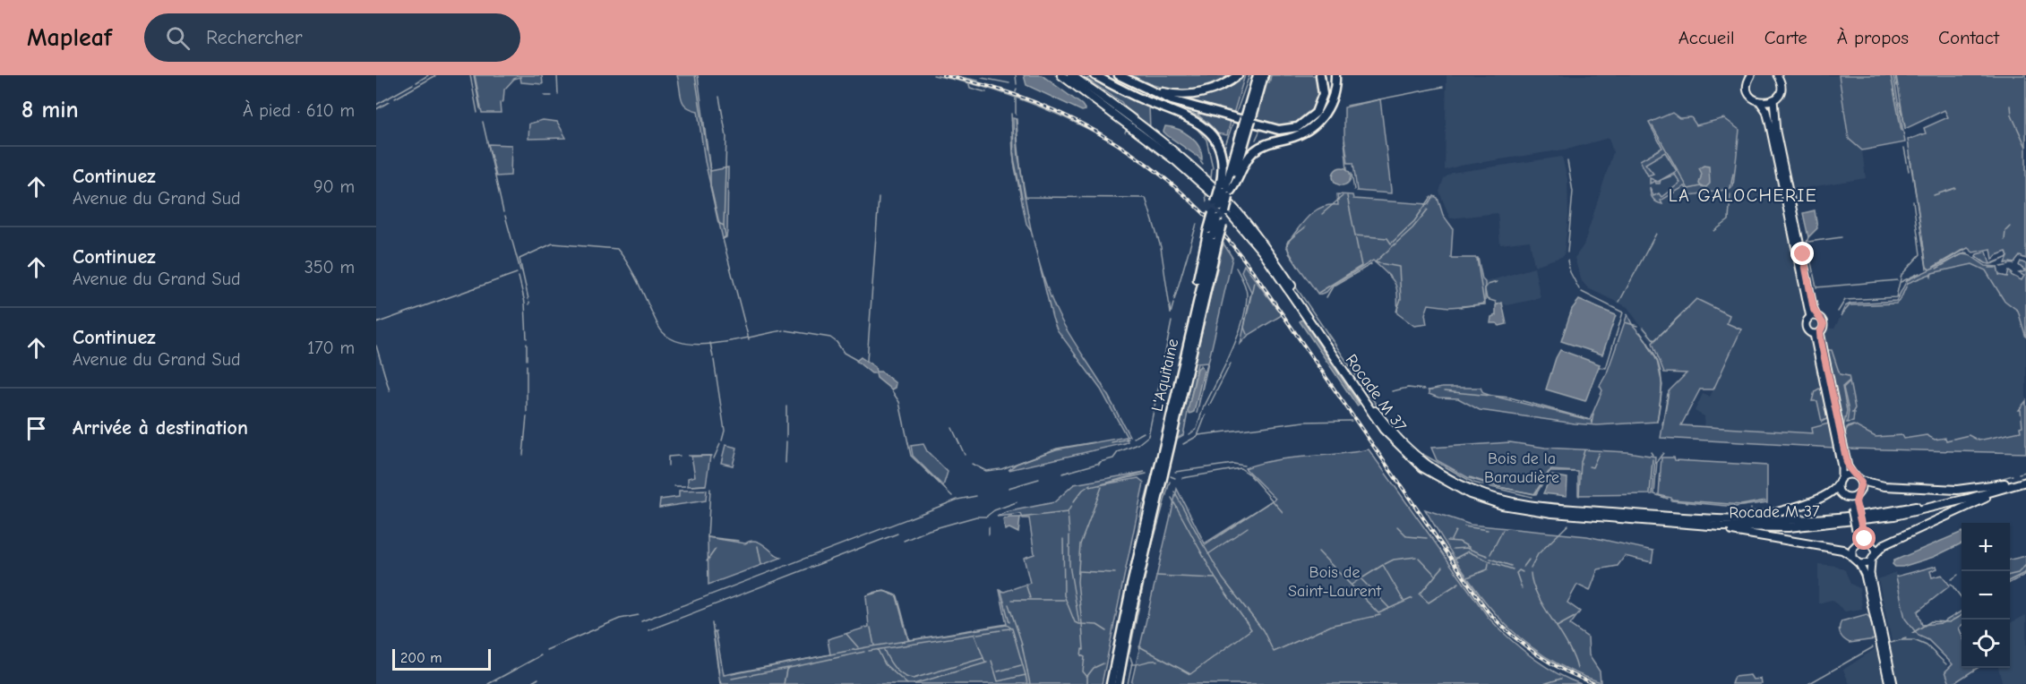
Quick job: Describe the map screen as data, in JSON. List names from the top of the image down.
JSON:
{
  "streets": {
    "highway": ["L'Aquitaine", "Rocade M 37"]
  },
  "districts": ["LA GALOCHERIE"],
  "parks": ["Bois de la Baraudière", "Bois de Saint-Laurent"],
  "scale_bar": "200 m",
  "page": {
    "header": "Mapleaf",
    "search": "Rechercher",
    "nav": [
      "Accueil",
      "Carte",
      "À propos",
      "Contact"
    ],
    "heading": ["8 min", "À pied · 610 m"],
    "list": [
      ["Continuez", "Avenue du Grand Sud", "90 m"],
      ["Continuez", "Avenue du Grand Sud", "350 m"],
      ["Continuez", "Avenue du Grand Sud", "170 m"],
      "Arrivée à destination"
    ],
    "map_buttons": ["+", "−"],
    "scale": "200 m"
  }
}
